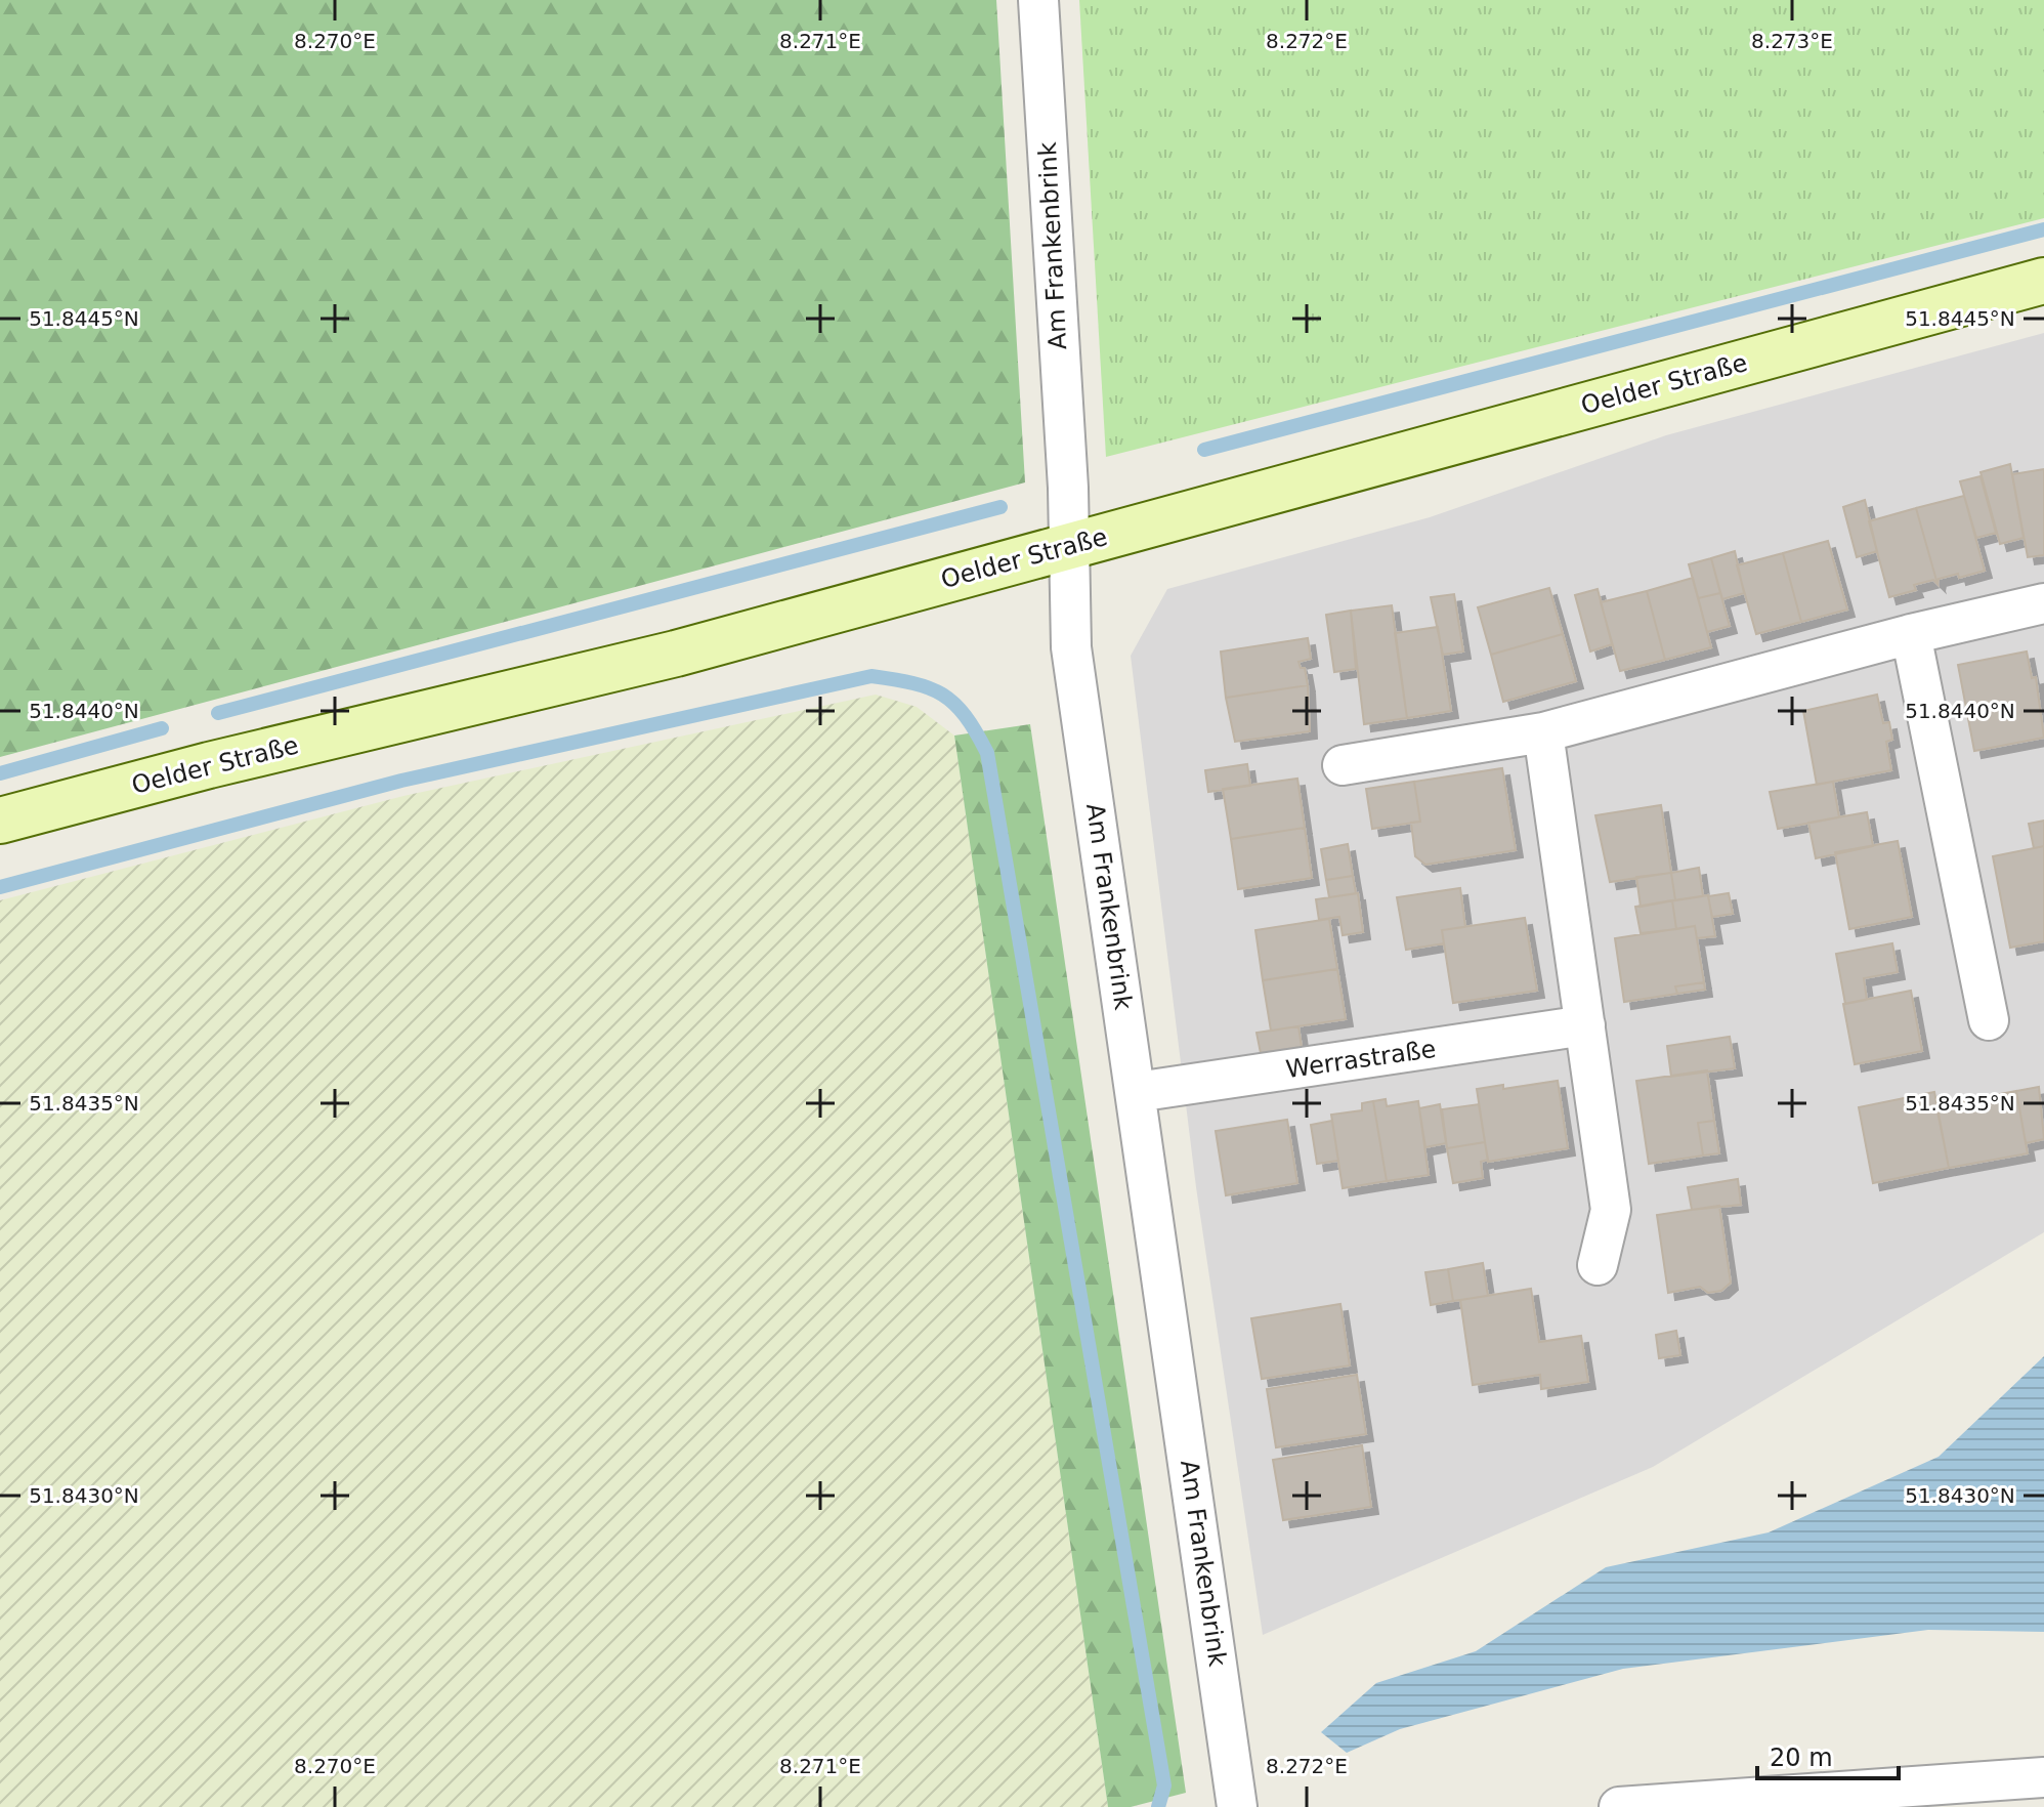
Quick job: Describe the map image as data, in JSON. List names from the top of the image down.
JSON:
{
  "streets": {
    "street": ["Am Frankenbrink", "Oelder Straße", "Werrastraße"]
  },
  "crossings": [
    ["Am Frankenbrink", "Oelder Straße"],
    ["Am Frankenbrink", "Werrastraße"]
  ],
  "scale_bar": "20 m",
  "coordinates": [
    "8.270°E",
    "8.271°E",
    "8.272°E",
    "8.273°E",
    "51.8445°N",
    "51.8440°N",
    "51.8435°N",
    "51.8430°N"
  ]
}
